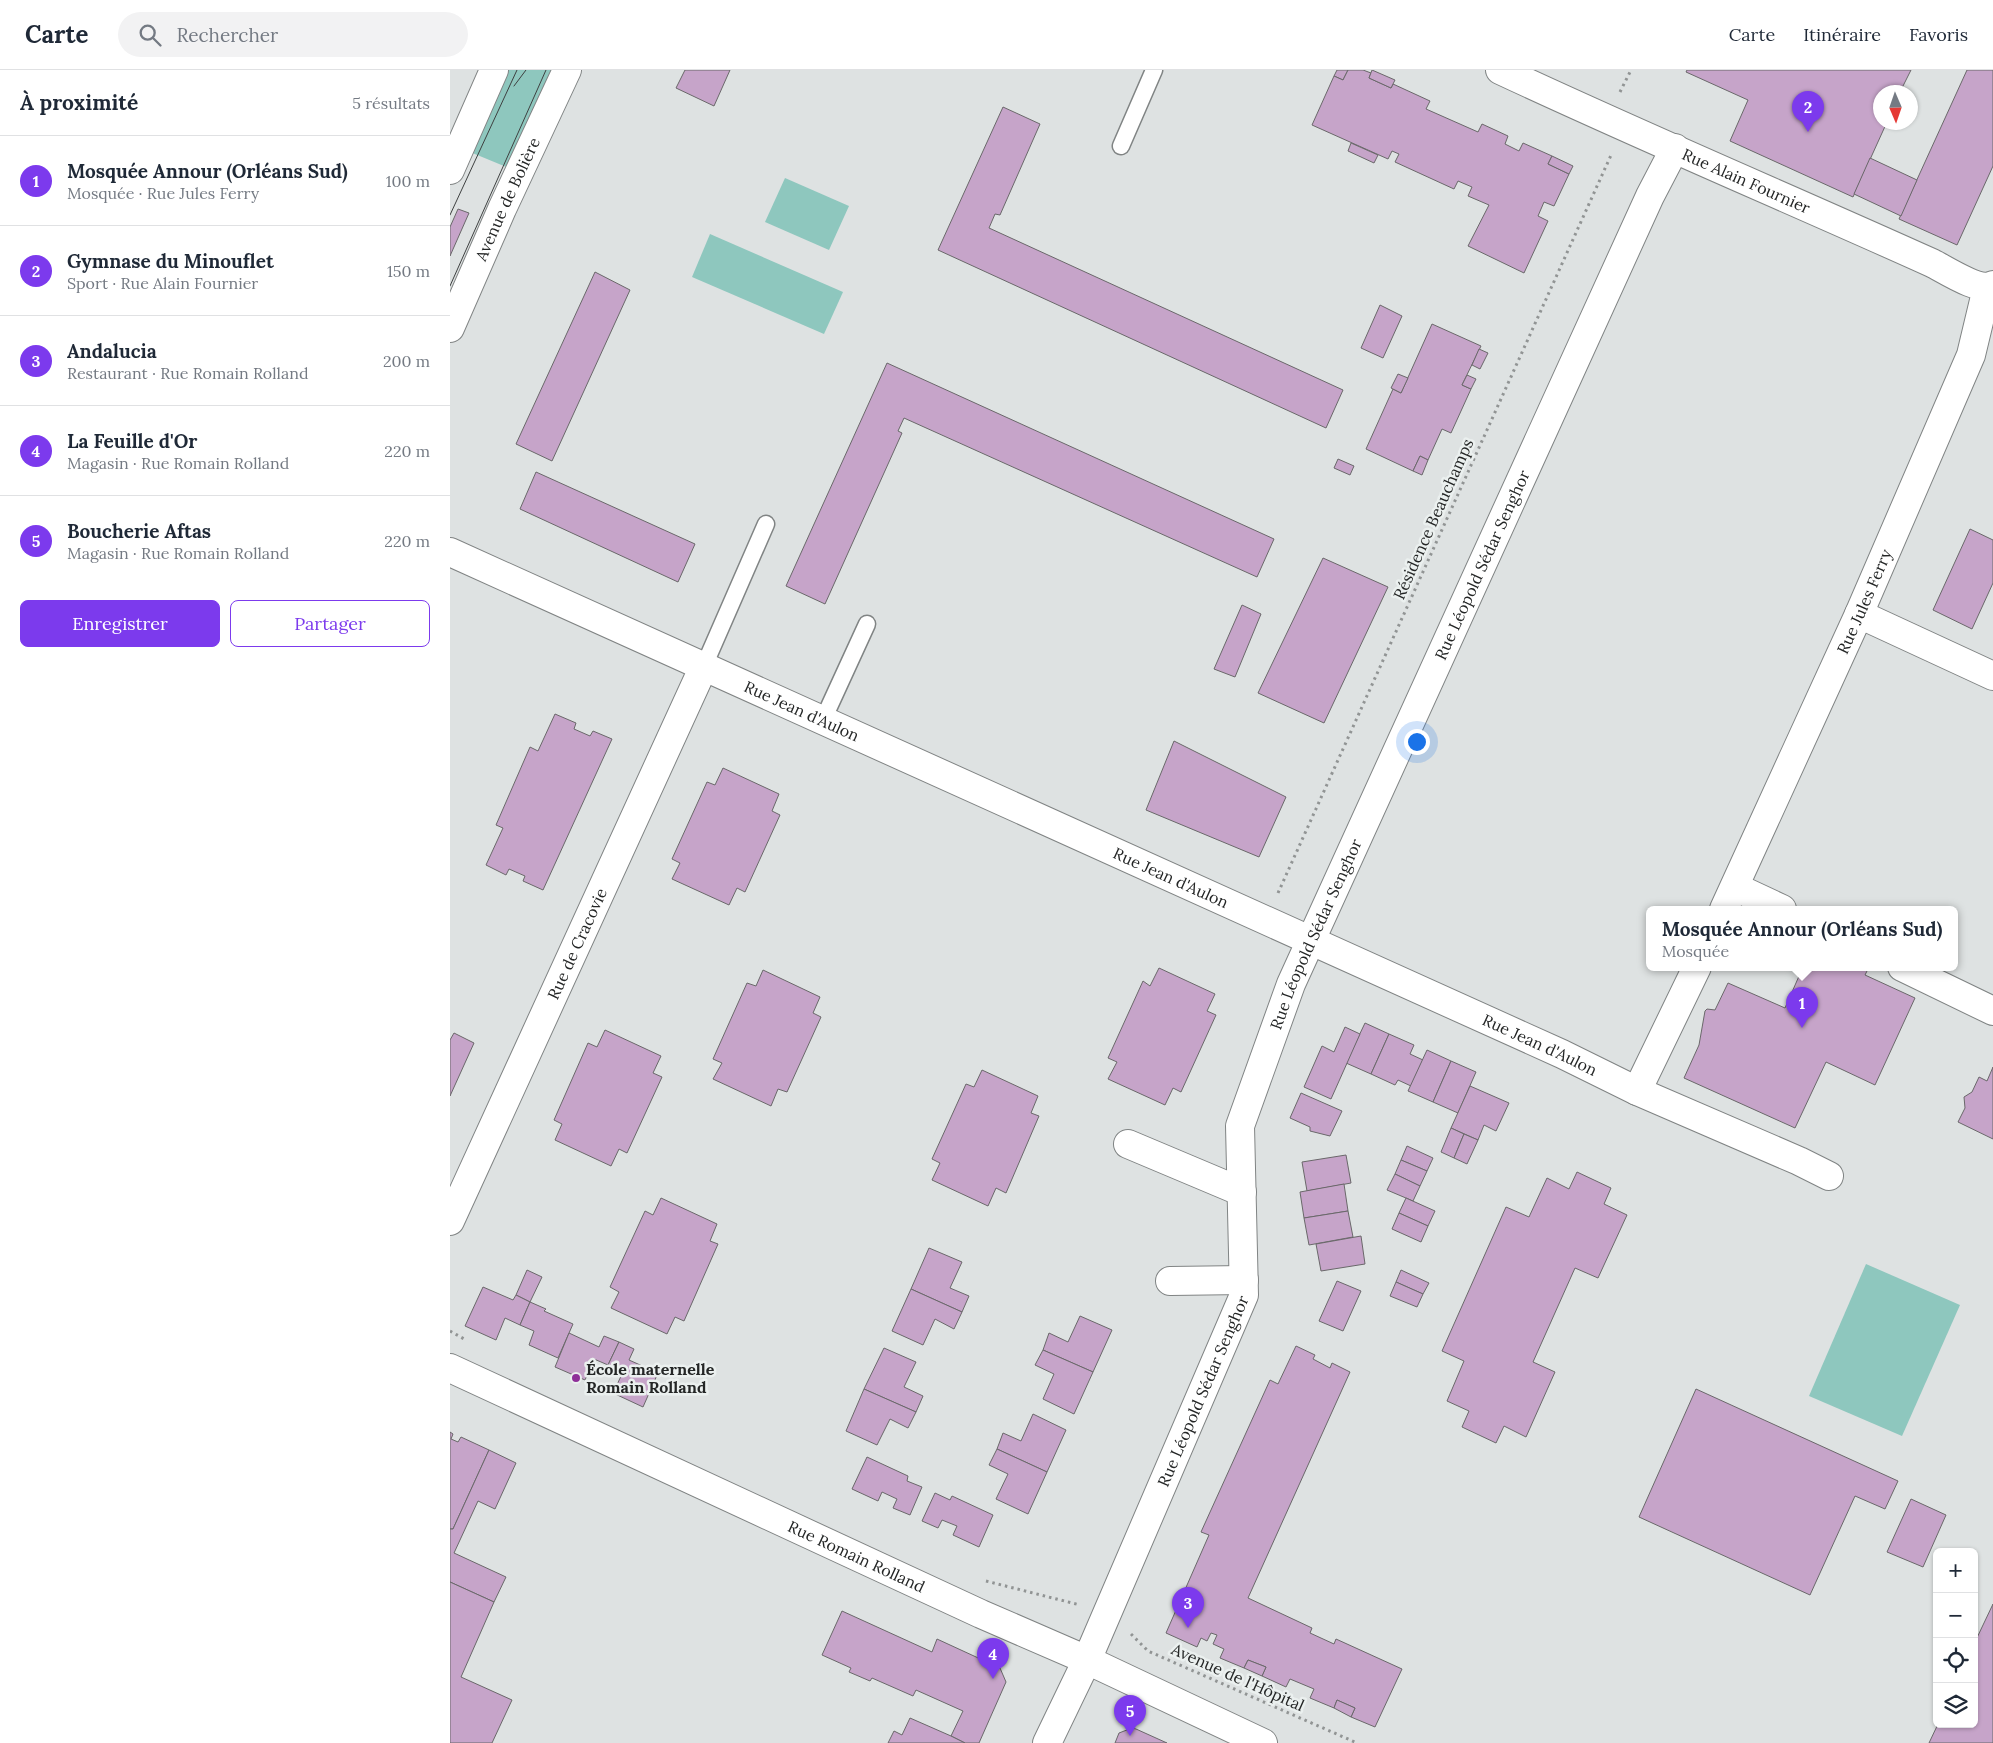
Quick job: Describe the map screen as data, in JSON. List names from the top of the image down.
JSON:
{
  "streets": {
    "street": [
      "Rue Alain Fournier",
      "Avenue de Bolière",
      "Rue Léopold Sédar Senghor",
      "Rue Jules Ferry",
      "Rue Jean d'Aulon",
      "Rue de Cracovie",
      "Rue Romain Rolland"
    ],
    "path": ["Résidence Beauchamps", "Avenue de l'Hôpital"]
  },
  "crossings": [
    ["Rue Alain Fournier", "Résidence Beauchamps"],
    ["Rue Alain Fournier", "Rue Léopold Sédar Senghor"],
    ["Rue Alain Fournier", "Rue Jules Ferry"],
    ["Résidence Beauchamps", "Rue Jean d'Aulon"],
    ["Rue Léopold Sédar Senghor", "Rue Jean d'Aulon"],
    ["Rue Léopold Sédar Senghor", "Rue Romain Rolland"],
    ["Rue Jean d'Aulon", "Rue de Cracovie"]
  ],
  "places": ["École maternelle Romain Rolland"],
  "north": "bottom",
  "page": {
    "header": "Carte",
    "search": "Rechercher",
    "nav": ["Carte", "Itinéraire", "Favoris"],
    "heading": ["À proximité", "5 résultats"],
    "pins": [
      "2",
      "1",
      "3",
      "4",
      "5"
    ],
    "list": [
      {
        "mark": "1",
        "name": "Mosquée Annour (Orléans Sud)",
        "note": "Mosquée · Rue Jules Ferry",
        "value": "100 m"
      },
      {
        "mark": "2",
        "name": "Gymnase du Minouflet",
        "note": "Sport · Rue Alain Fournier",
        "value": "150 m"
      },
      {
        "mark": "3",
        "name": "Andalucia",
        "note": "Restaurant · Rue Romain Rolland",
        "value": "200 m"
      },
      {
        "mark": "4",
        "name": "La Feuille d'Or",
        "note": "Magasin · Rue Romain Rolland",
        "value": "220 m"
      },
      {
        "mark": "5",
        "name": "Boucherie Aftas",
        "note": "Magasin · Rue Romain Rolland",
        "value": "220 m"
      }
    ],
    "buttons": ["Enregistrer", "Partager"],
    "popup": ["Mosquée Annour (Orléans Sud)", "Mosquée"],
    "map_buttons": ["+", "−"]
  }
}
